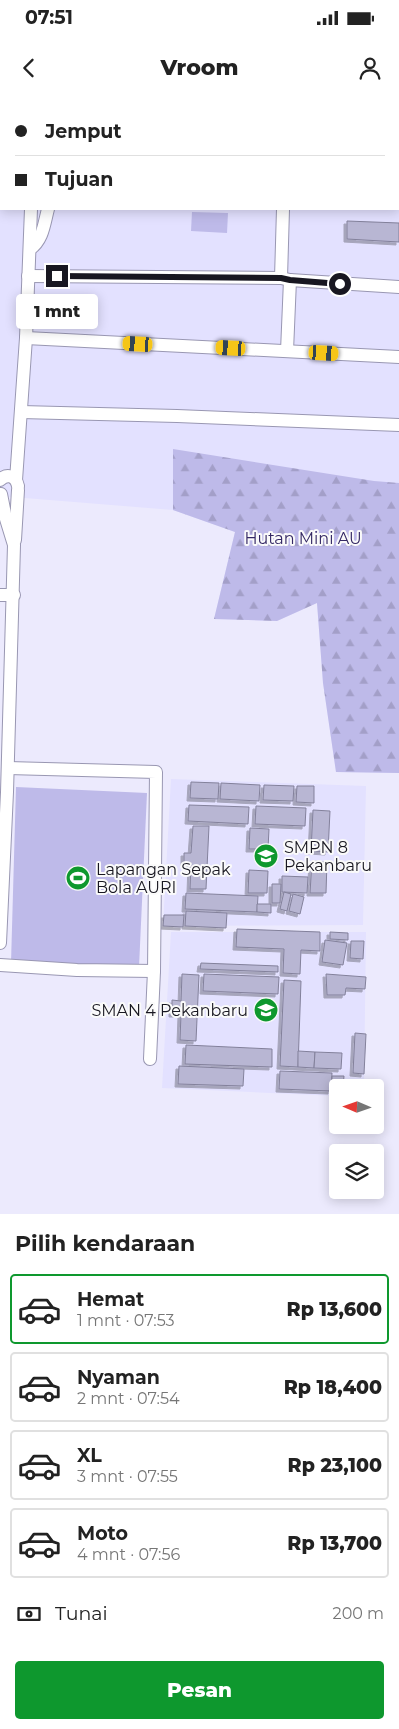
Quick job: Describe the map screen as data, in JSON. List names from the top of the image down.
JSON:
{
  "parks": ["Hutan Mini AU"],
  "places": {
    "school or university": ["SMPN 8 Pekanbaru", "SMAN 4 Pekanbaru"],
    "sports": ["Lapangan Sepak Bola AURI"]
  },
  "north": "left",
  "page": {
    "status": "07:51",
    "header": "Vroom",
    "banner": ["Jemput", "Tujuan"],
    "bubble": "1 mnt",
    "heading": "Pilih kendaraan",
    "list": [
      {
        "name": "Hemat",
        "note": "1 mnt · 07:53",
        "value": "Rp 13,600"
      },
      {
        "name": "Nyaman",
        "note": "2 mnt · 07:54",
        "value": "Rp 18,400"
      },
      {
        "name": "XL",
        "note": "3 mnt · 07:55",
        "value": "Rp 23,100"
      },
      {
        "name": "Moto",
        "note": "4 mnt · 07:56",
        "value": "Rp 13,700"
      }
    ],
    "pay": ["Tunai", "200 m"],
    "buttons": "Pesan"
  }
}
